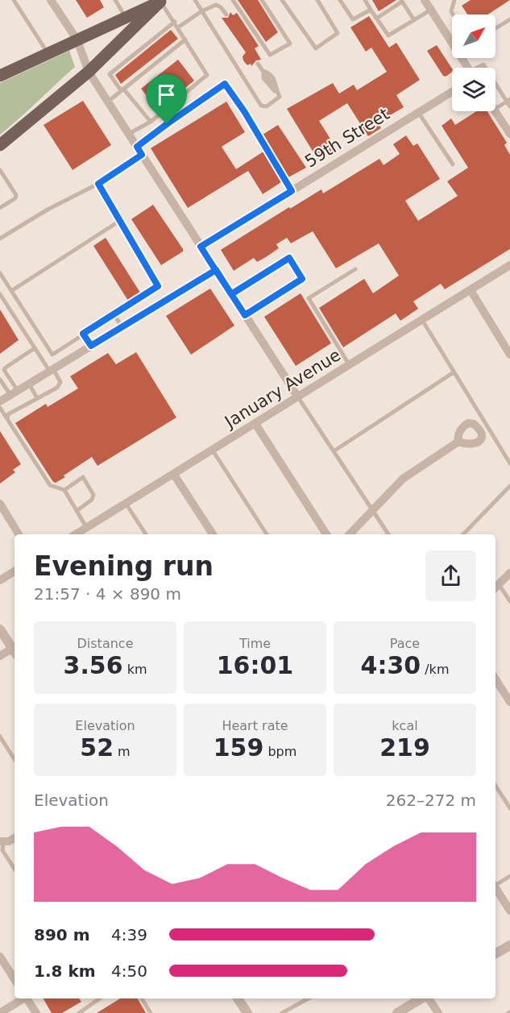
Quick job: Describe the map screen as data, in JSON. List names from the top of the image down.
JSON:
{
  "streets": {
    "street": ["59th Street", "January Avenue"]
  },
  "north": "top right",
  "page": {
    "heading": ["Evening run", "21:57 · 4 × 890 m"],
    "stats": [
      ["Distance", "3.56 km"],
      ["Time", "16:01"],
      ["Pace", "4:30 /km"],
      ["Elevation", "52 m"],
      ["Heart rate", "159 bpm"],
      ["kcal", "219"]
    ],
    "chart": ["Elevation", "262–272 m"],
    "list": [
      {
        "name": "890 m",
        "note": "4:39"
      },
      {
        "name": "1.8 km",
        "note": "4:50"
      }
    ]
  }
}
